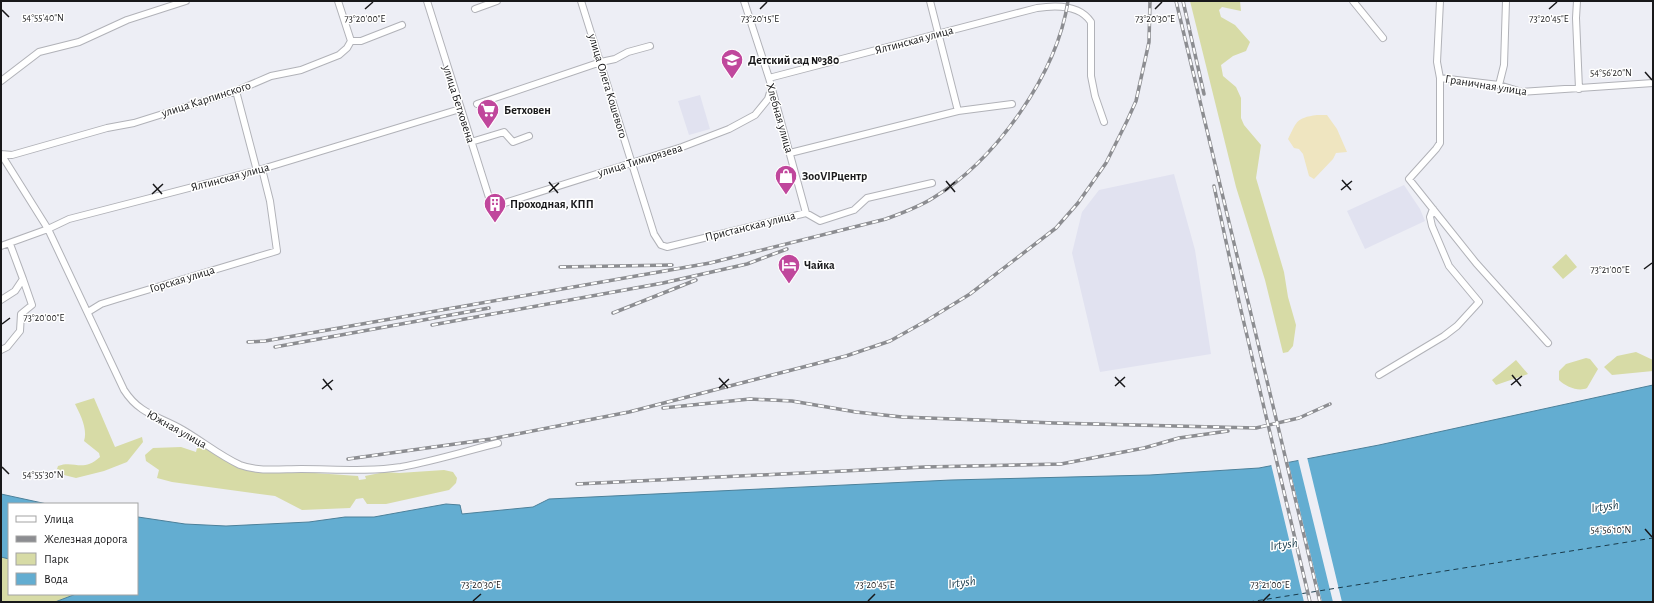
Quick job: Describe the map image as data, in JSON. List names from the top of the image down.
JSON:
{
  "streets": {
    "street": [
      "Ялтинская улица",
      "Граничная улица",
      "улица Олега Кошевого",
      "улица Карпинского",
      "улица Бетховена",
      "Хлебная улица",
      "улица Тимирязева",
      "Пристанская улица",
      "Горская улица",
      "Южная улица"
    ]
  },
  "crossings": [
    ["Ялтинская улица", "улица Бетховена"],
    ["Ялтинская улица", "Хлебная улица"],
    ["Ялтинская улица", "Горская улица"],
    ["Ялтинская улица", "Южная улица"],
    ["улица Олега Кошевого", "улица Тимирязева"],
    ["улица Олега Кошевого", "Пристанская улица"],
    ["улица Карпинского", "Южная улица"],
    ["улица Бетховена", "улица Тимирязева"],
    ["Хлебная улица", "улица Тимирязева"],
    ["Хлебная улица", "Пристанская улица"],
    ["Горская улица", "Южная улица"]
  ],
  "water": ["Irtysh"],
  "places": {
    "school or university": ["Детский сад №380"],
    "supermarket": ["Бетховен"],
    "shop": ["ЗооVIPцентр"],
    "building": ["Проходная, КПП"],
    "hotel": ["Чайка"]
  },
  "legend": [
    "Улица",
    "Железная дорога",
    "Парк",
    "Вода"
  ],
  "coordinates": [
    "54°55'40\"N",
    "73°20'00\"E",
    "73°20'15\"E",
    "73°20'30\"E",
    "73°20'45\"E",
    "54°56'20\"N",
    "73°21'00\"E",
    "54°55'30\"N",
    "54°56'10\"N"
  ]
}
